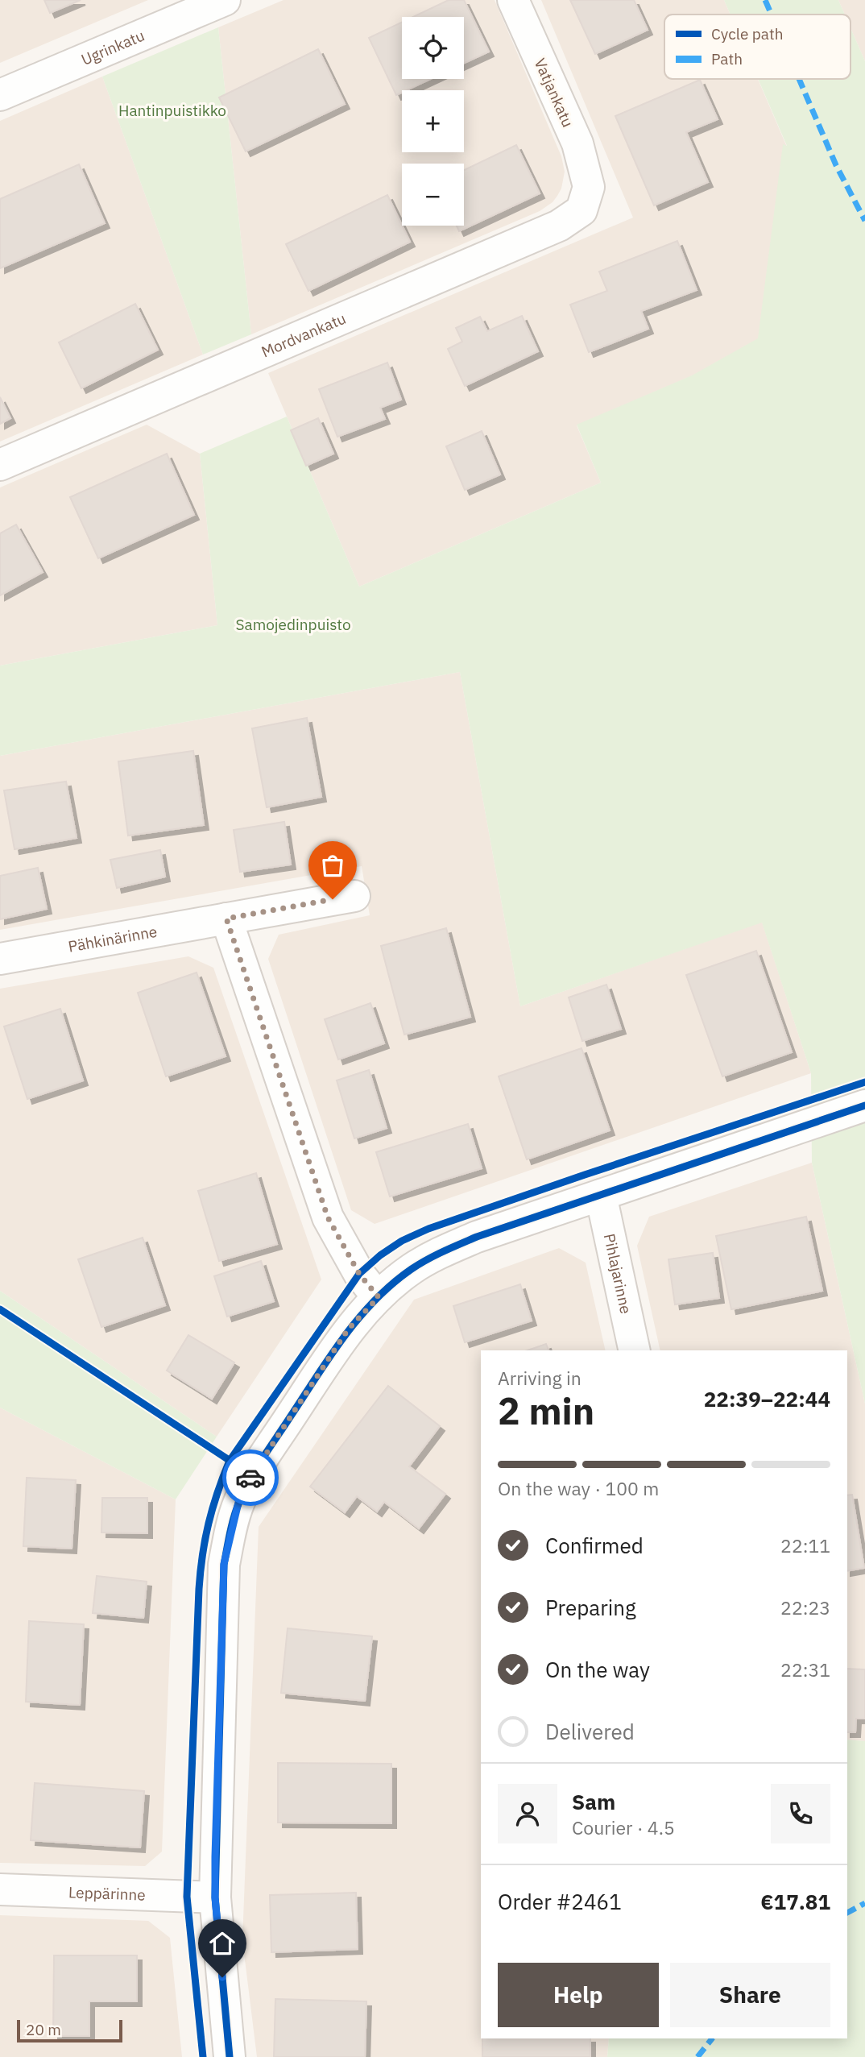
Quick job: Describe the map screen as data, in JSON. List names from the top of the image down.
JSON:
{
  "streets": {
    "street": [
      "Ugrinkatu",
      "Vatjankatu",
      "Mordvankatu",
      "Pähkinärinne",
      "Pihlajarinne",
      "Leppärinne"
    ]
  },
  "crossings": [
    ["Vatjankatu", "Mordvankatu"]
  ],
  "parks": ["Hantinpuistikko", "Samojedinpuisto"],
  "legend": ["Cycle path", "Path"],
  "scale_bar": "20 m",
  "page": {
    "map_buttons": ["+", "−"],
    "heading": ["2 min", "Arriving in", "22:39–22:44"],
    "panel": [
      "Sam",
      "Courier · 4.5",
      "Order #2461",
      "€17.81"
    ],
    "bar": "On the way · 100 m",
    "list": [
      ["Confirmed", "22:11"],
      ["Preparing", "22:23"],
      ["On the way", "22:31"],
      "Delivered"
    ],
    "buttons": ["Help", "Share"],
    "scale": "20 m"
  }
}
